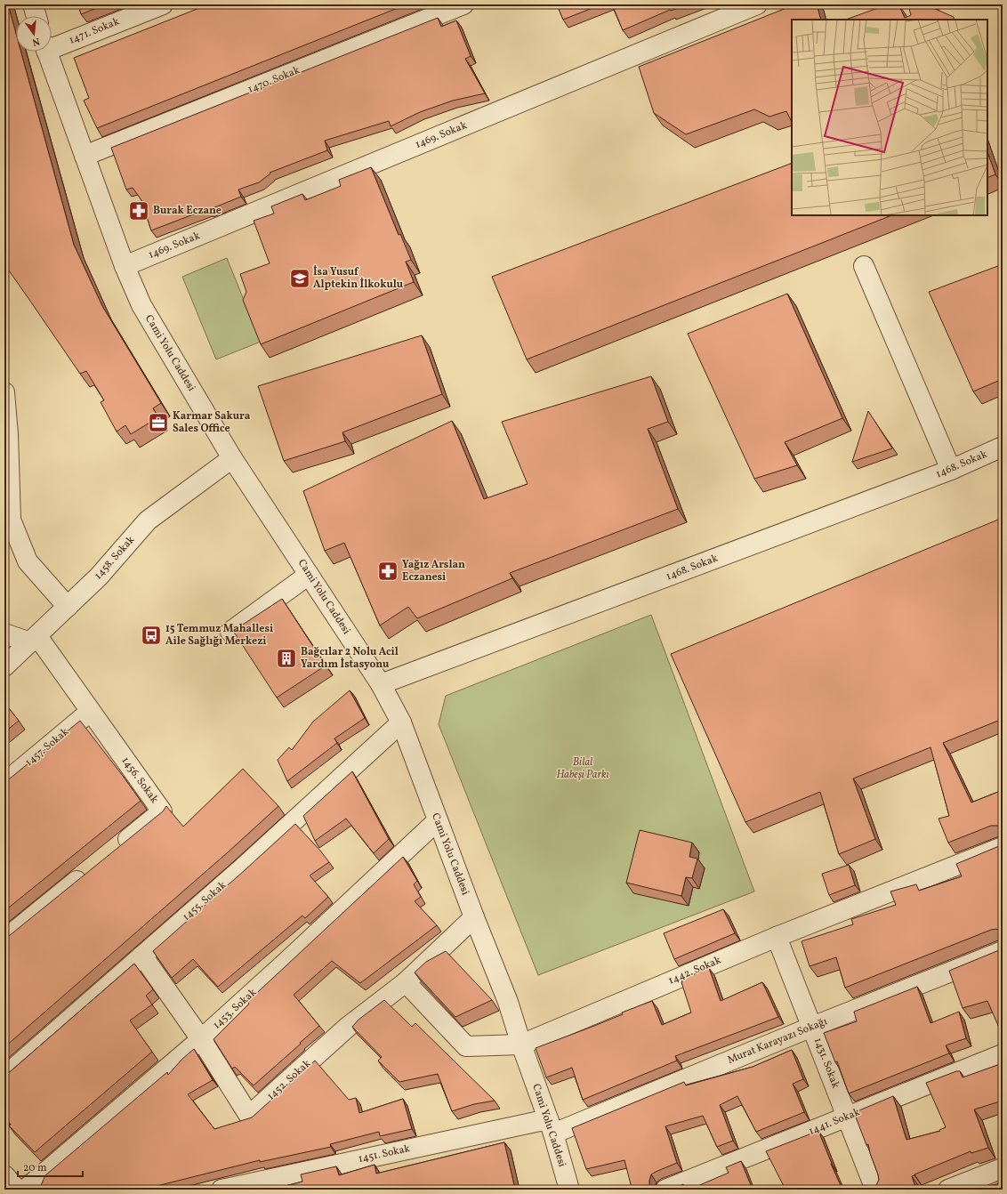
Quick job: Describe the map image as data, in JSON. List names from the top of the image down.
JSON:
{
  "streets": {
    "street": [
      "1471. Sokak",
      "1470. Sokak",
      "1469. Sokak",
      "Cami Yolu Caddesi",
      "1468. Sokak",
      "1458. Sokak",
      "1457. Sokak",
      "1456. Sokak",
      "1455. Sokak",
      "1442. Sokak",
      "1453. Sokak",
      "Murat Karayazı Sokağı",
      "1431. Sokak",
      "1452. Sokak",
      "1441. Sokak",
      "1451. Sokak"
    ]
  },
  "crossings": [
    ["1470. Sokak", "Cami Yolu Caddesi"],
    ["1469. Sokak", "Cami Yolu Caddesi"],
    ["Cami Yolu Caddesi", "1468. Sokak"],
    ["Cami Yolu Caddesi", "1458. Sokak"],
    ["Cami Yolu Caddesi", "1455. Sokak"],
    ["Cami Yolu Caddesi", "1442. Sokak"],
    ["Cami Yolu Caddesi", "1453. Sokak"],
    ["Cami Yolu Caddesi", "Murat Karayazı Sokağı"],
    ["Cami Yolu Caddesi", "1452. Sokak"],
    ["Cami Yolu Caddesi", "1451. Sokak"],
    ["1458. Sokak", "1456. Sokak"],
    ["1457. Sokak", "1456. Sokak"],
    ["1455. Sokak", "1452. Sokak"],
    ["1442. Sokak", "1431. Sokak"],
    ["1442. Sokak", "1452. Sokak"],
    ["1453. Sokak", "1452. Sokak"],
    ["Murat Karayazı Sokağı", "1431. Sokak"],
    ["Murat Karayazı Sokağı", "1451. Sokak"],
    ["1431. Sokak", "1441. Sokak"]
  ],
  "parks": ["Bilal Habeşi Parkı"],
  "places": {
    "pharmacy": ["Burak Eczane", "Yağız Arslan Eczanesi"],
    "school or university": ["İsa Yusuf Alptekin İlkokulu"],
    "office": ["Karmar Sakura Sales Office"],
    "bus stop": ["15 Temmuz Mahallesi Aile Sağlığı Merkezi"],
    "building": ["Bağcılar 2 Nolu Acil Yardım İstasyonu"]
  },
  "scale_bar": "20 m",
  "north": "bottom"
}
